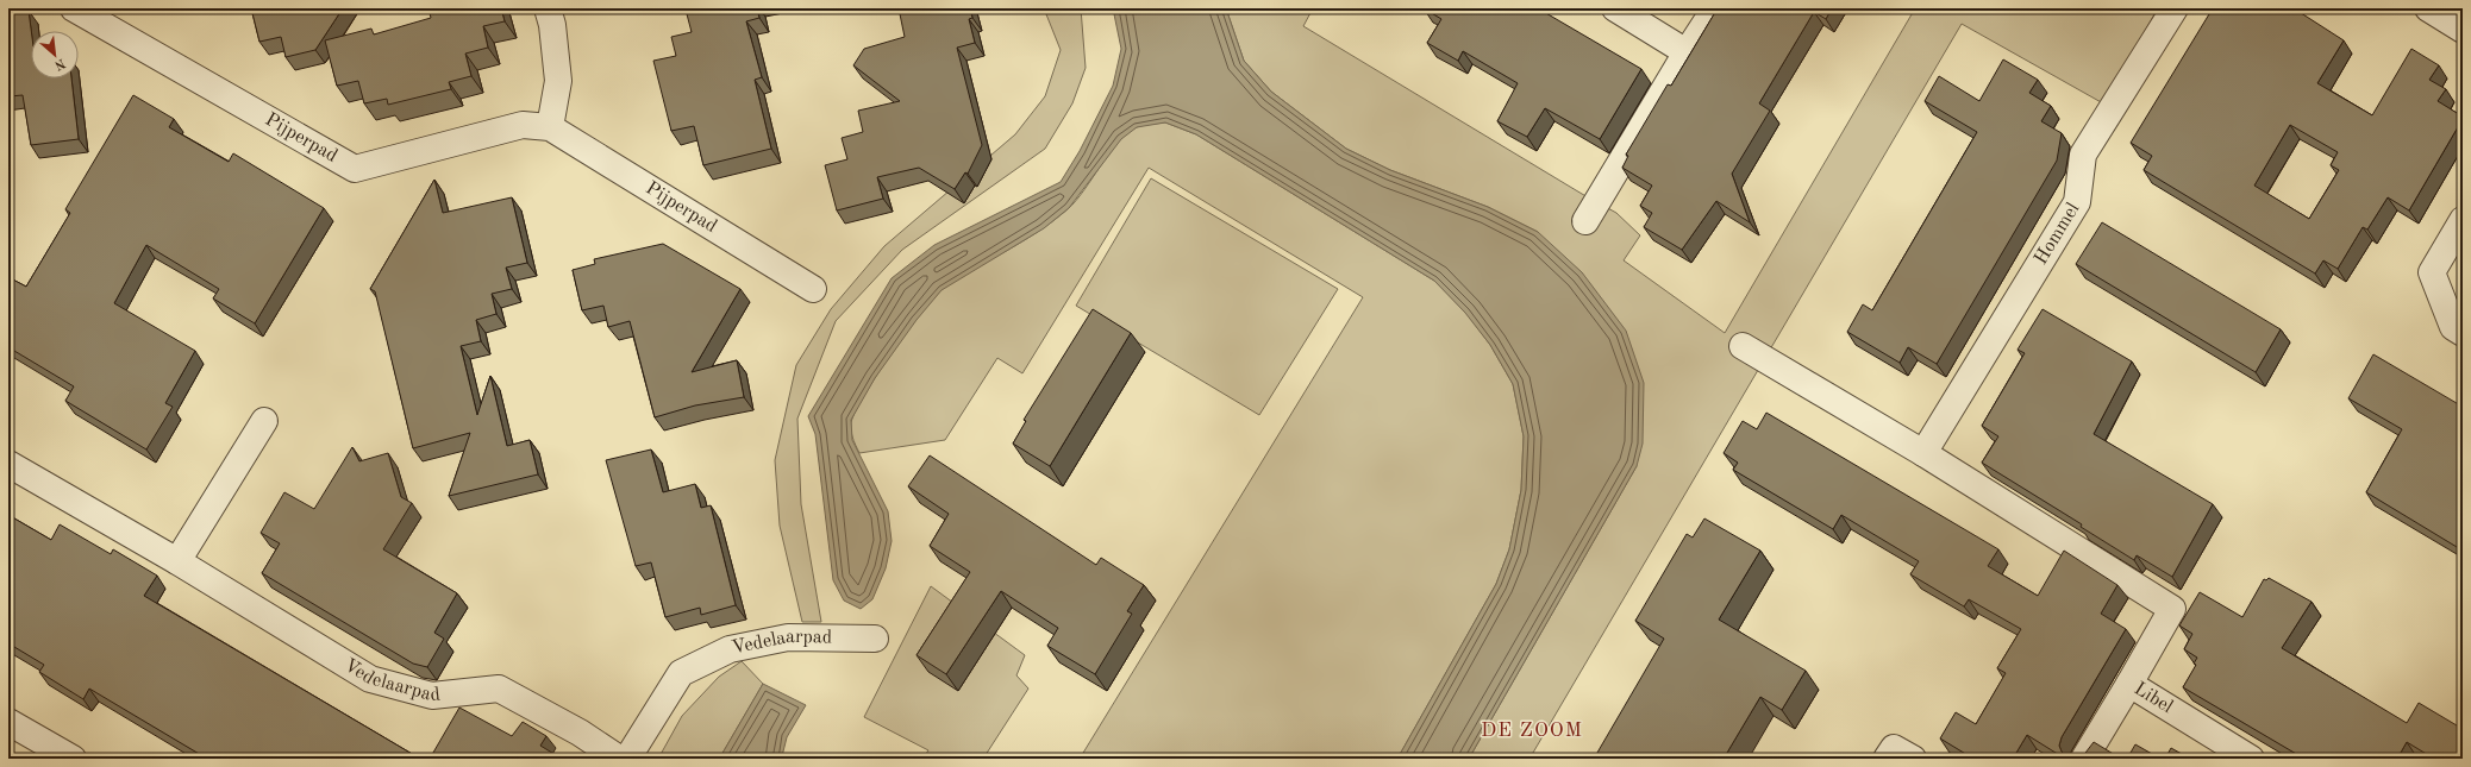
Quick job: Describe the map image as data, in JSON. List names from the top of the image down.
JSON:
{
  "streets": {
    "street": [
      "Pijperpad",
      "Hommel",
      "Vedelaarpad",
      "Libel"
    ]
  },
  "districts": ["DE ZOOM"],
  "north": "bottom right"
}
